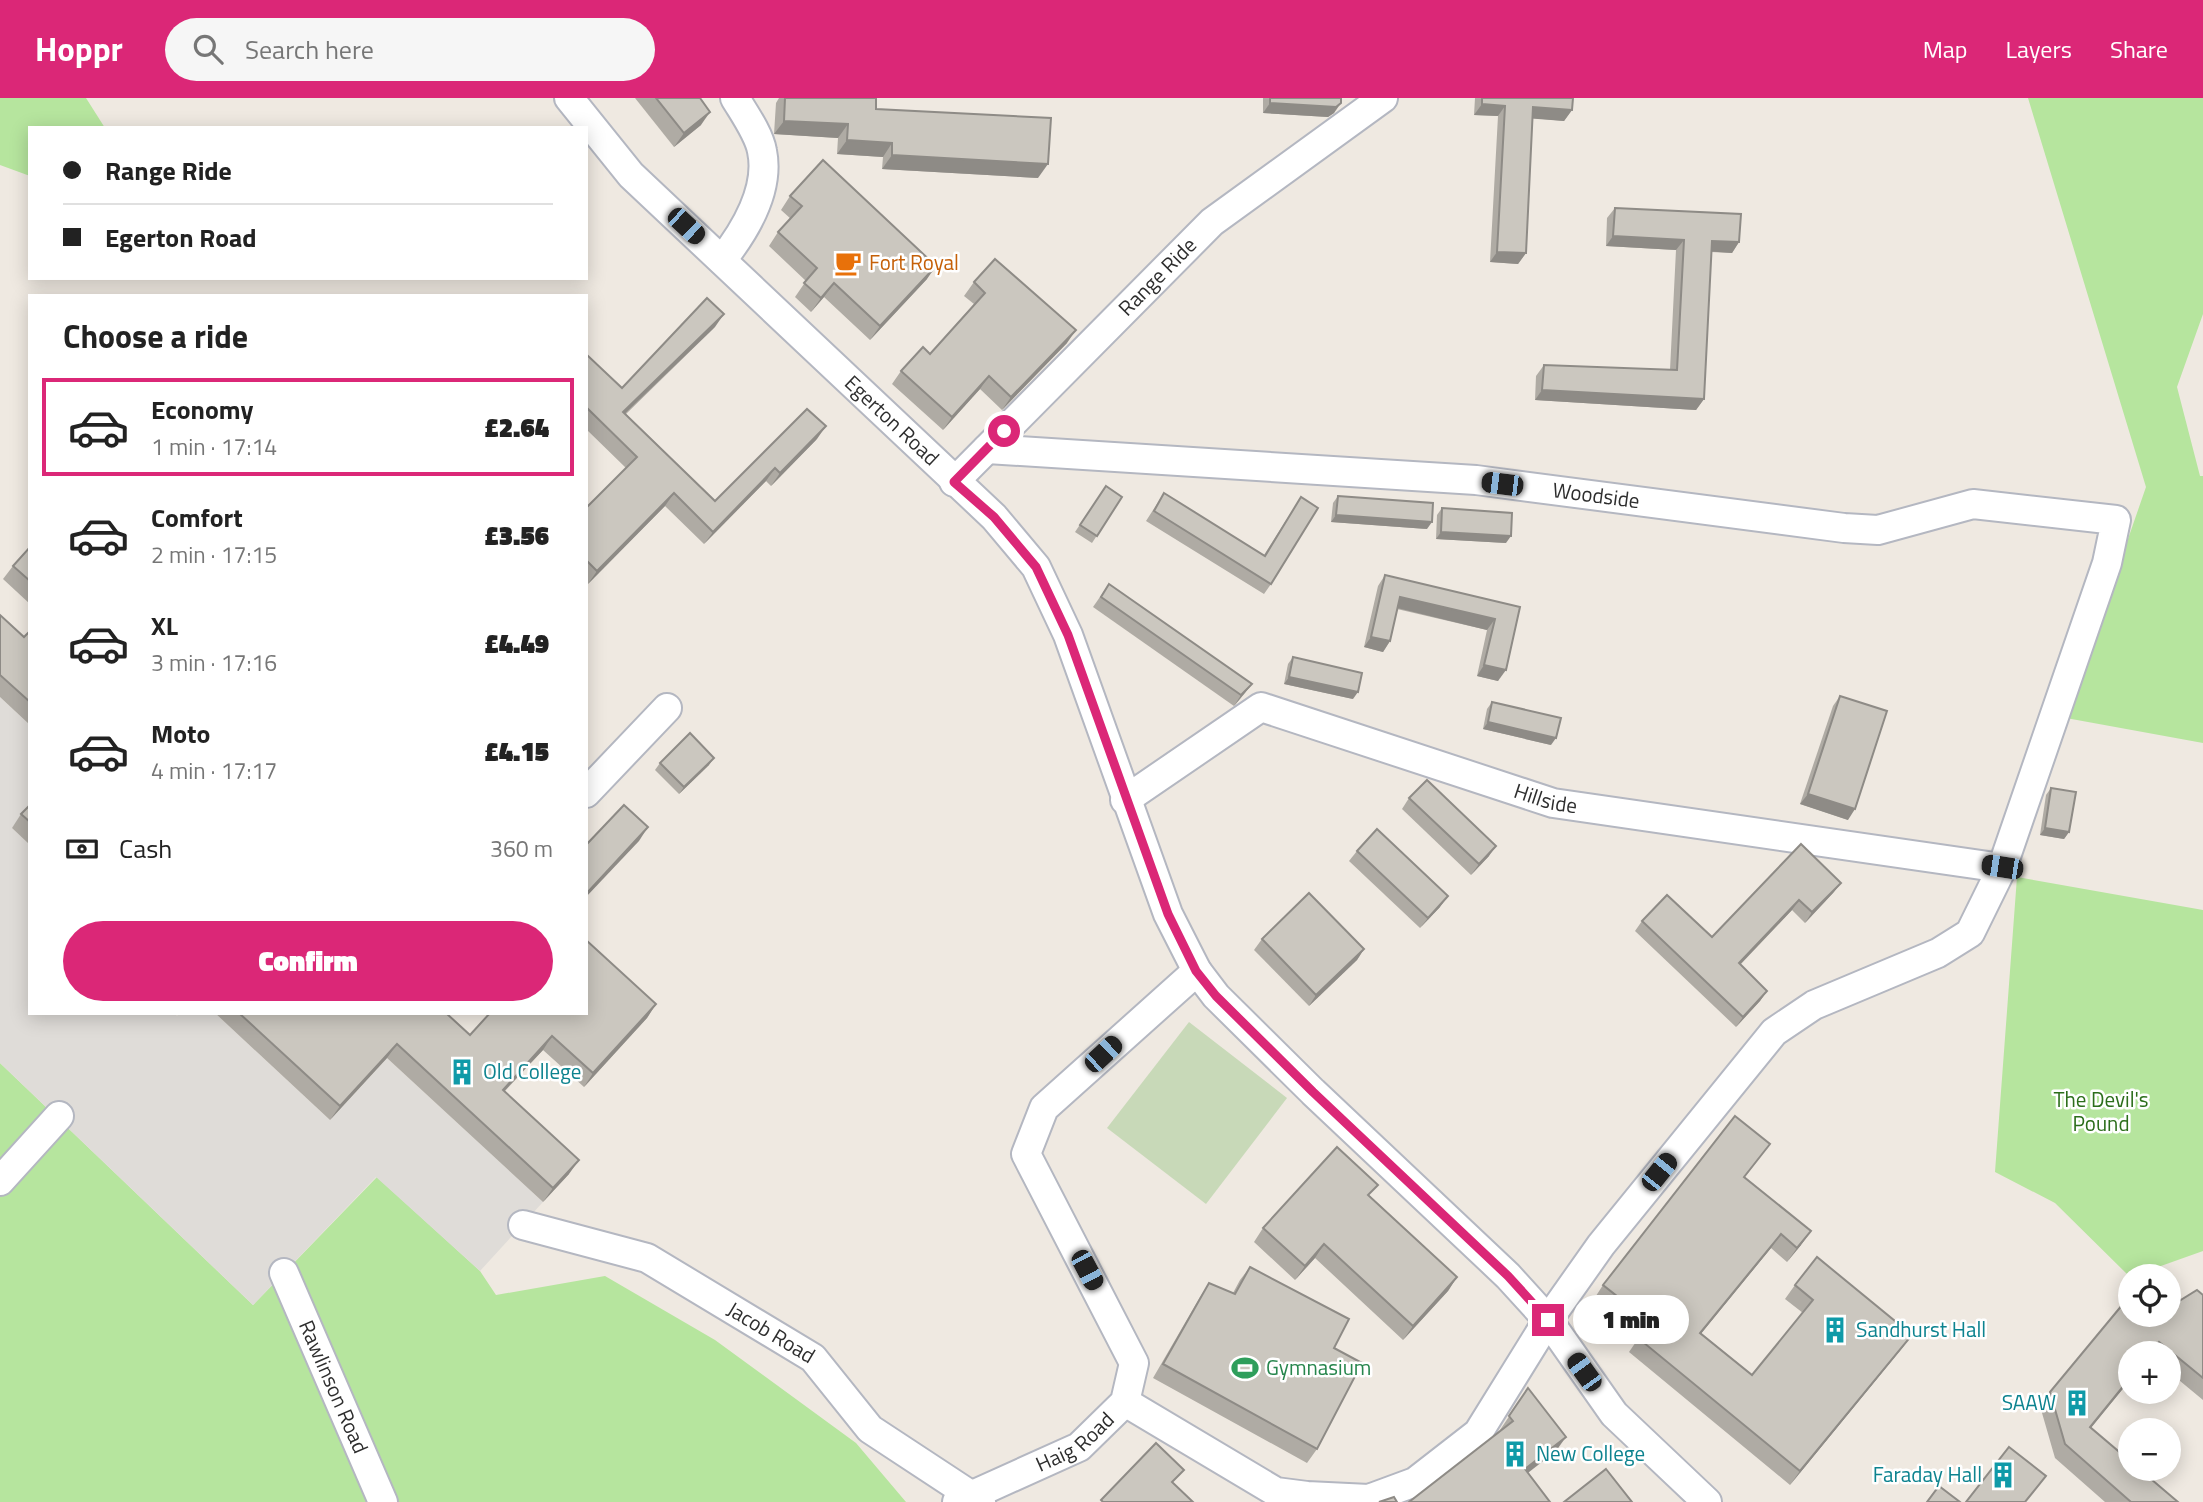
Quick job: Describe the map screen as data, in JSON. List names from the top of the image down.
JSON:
{
  "streets": {
    "street": [
      "Range Ride",
      "Egerton Road",
      "Woodside",
      "Hillside",
      "Jacob Road",
      "Rawlinson Road",
      "Haig Road"
    ]
  },
  "crossings": [
    ["Range Ride", "Egerton Road"],
    ["Range Ride", "Woodside"],
    ["Egerton Road", "Hillside"],
    ["Egerton Road", "Haig Road"],
    ["Woodside", "Hillside"],
    ["Jacob Road", "Haig Road"]
  ],
  "parks": ["The Devil's Pound"],
  "places": {
    "cafe": ["Fort Royal"],
    "building": [
      "Old College",
      "Sandhurst Hall",
      "SAAW",
      "New College",
      "Faraday Hall"
    ],
    "sports": ["Gymnasium"]
  },
  "page": {
    "header": "Hoppr",
    "search": "Search here",
    "nav": ["Map", "Layers", "Share"],
    "banner": ["Range Ride", "Egerton Road"],
    "heading": "Choose a ride",
    "list": [
      {
        "name": "Economy",
        "note": "1 min · 17:14",
        "value": "£2.64"
      },
      {
        "name": "Comfort",
        "note": "2 min · 17:15",
        "value": "£3.56"
      },
      {
        "name": "XL",
        "note": "3 min · 17:16",
        "value": "£4.49"
      },
      {
        "name": "Moto",
        "note": "4 min · 17:17",
        "value": "£4.15"
      }
    ],
    "pay": ["Cash", "360 m"],
    "buttons": "Confirm",
    "map_buttons": ["+", "−"],
    "bubble": "1 min"
  }
}
